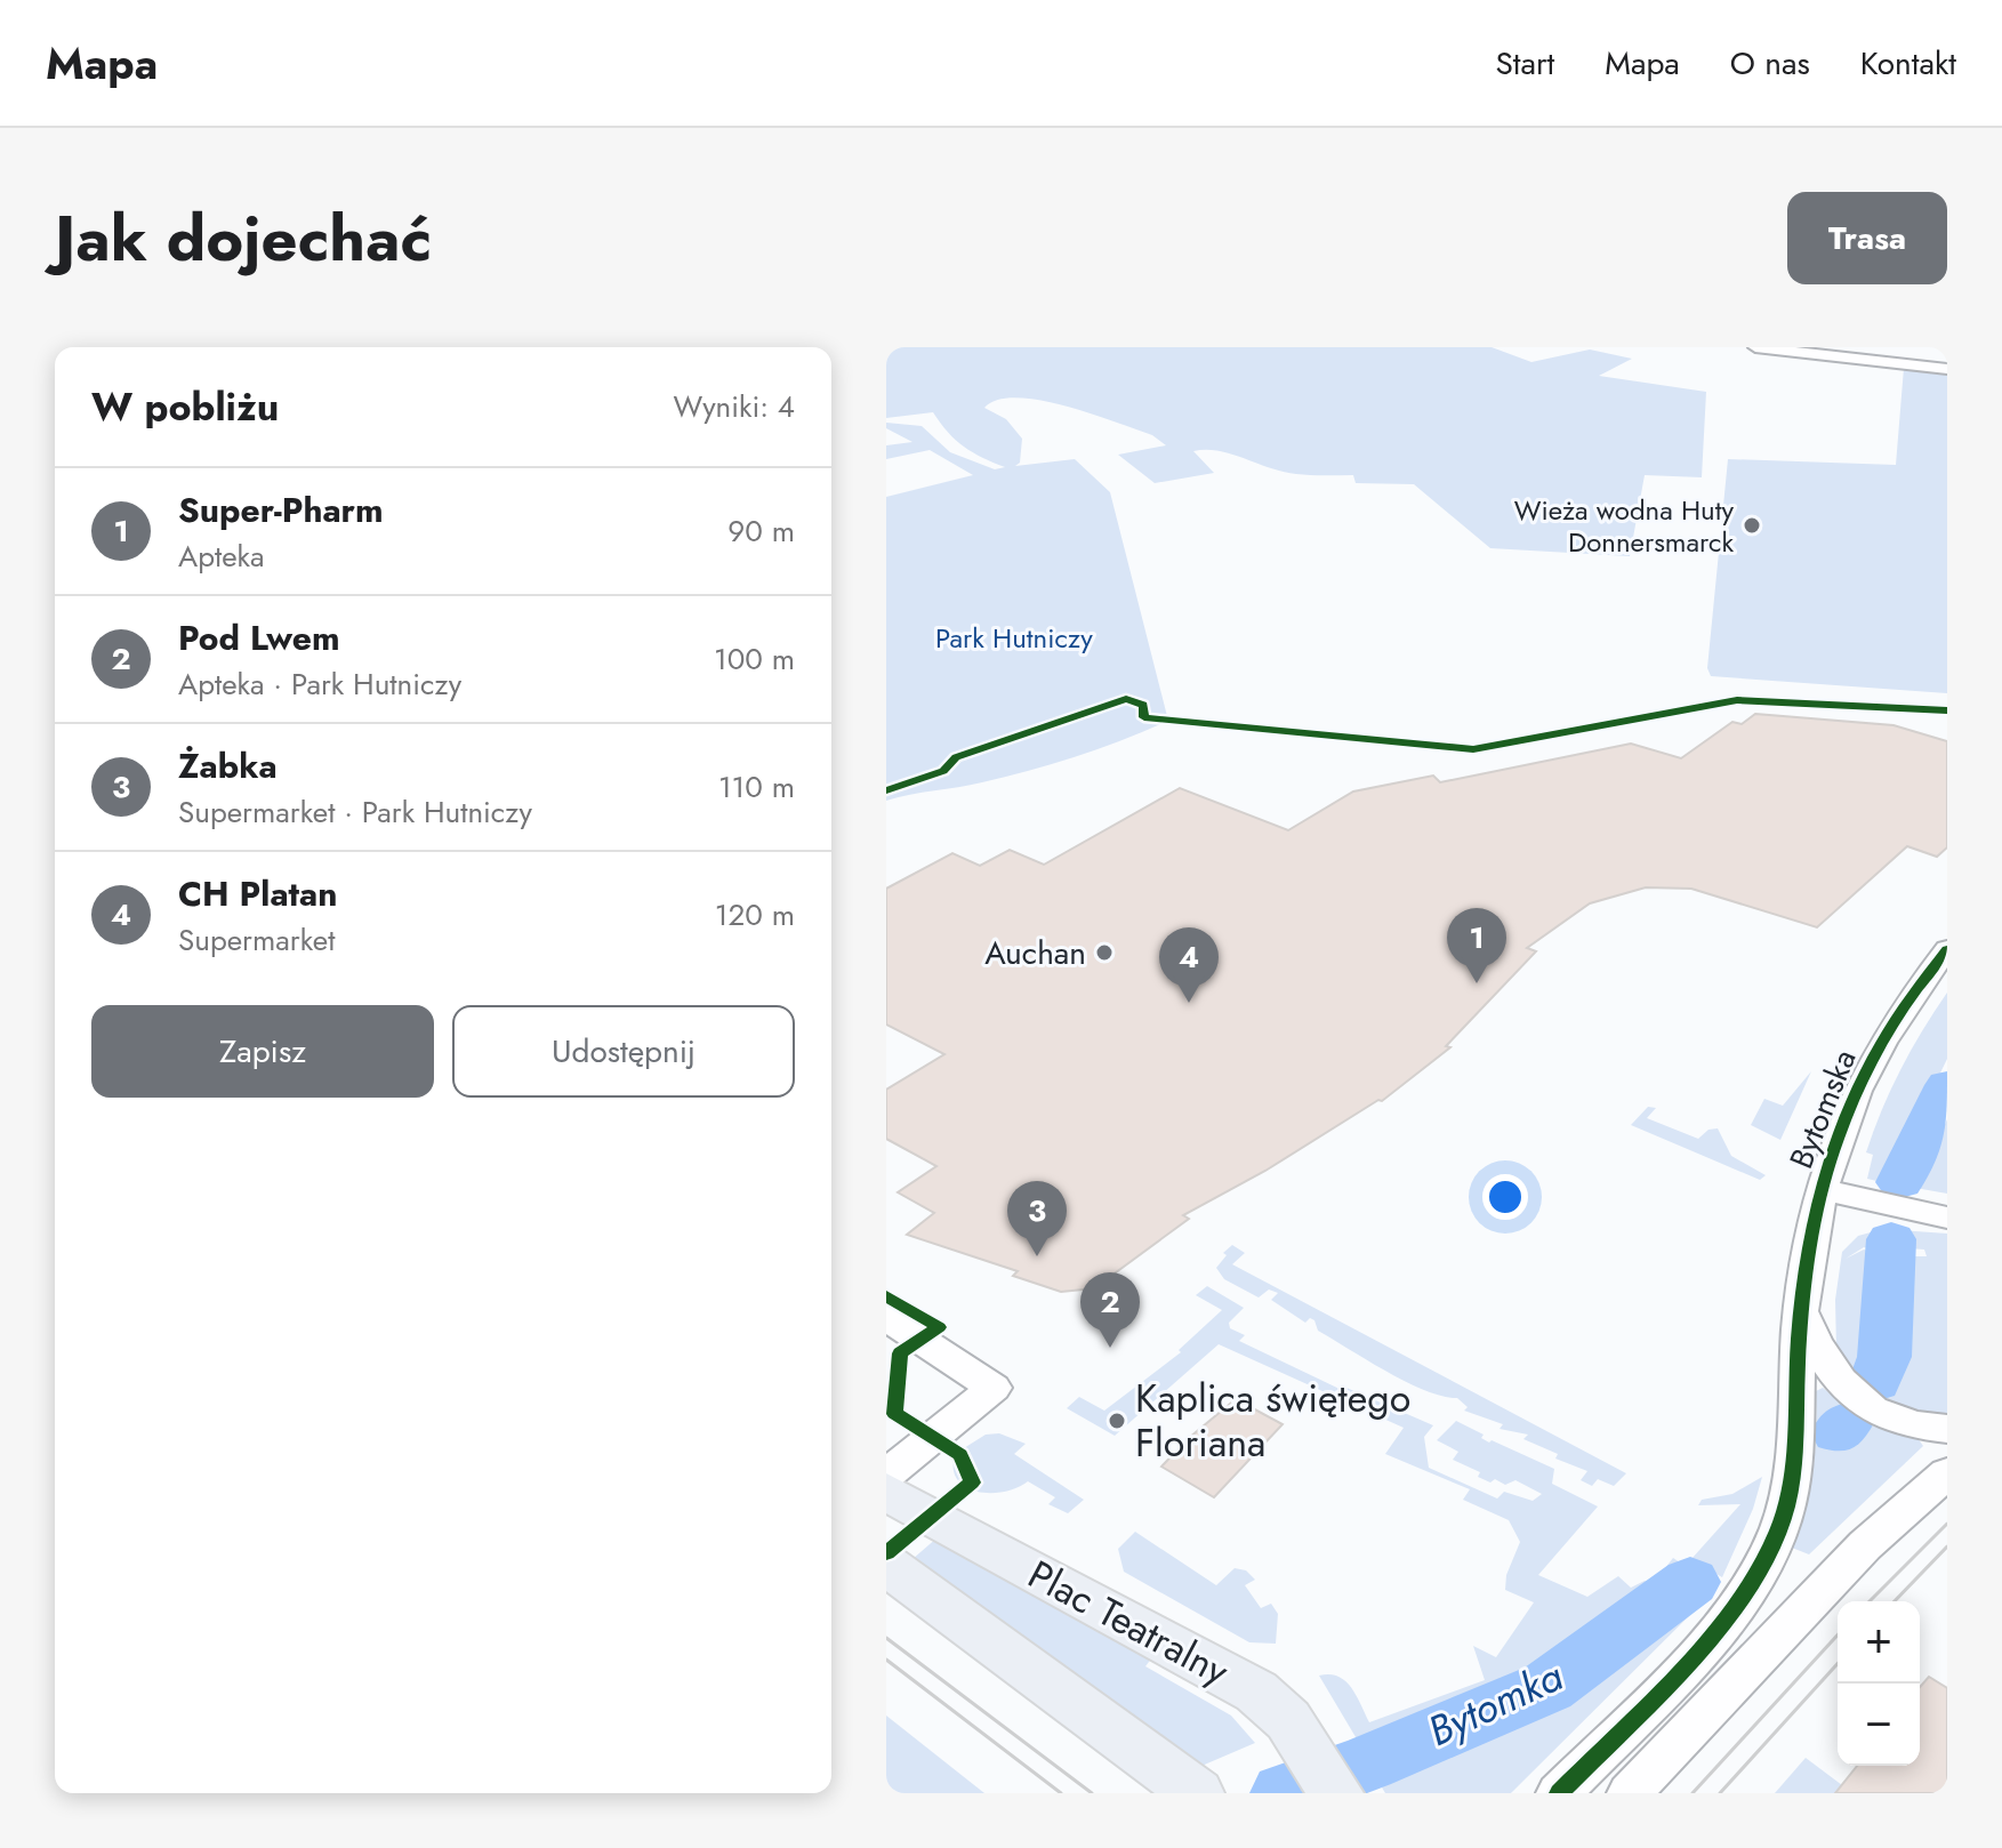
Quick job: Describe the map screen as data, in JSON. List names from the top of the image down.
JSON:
{
  "streets": {
    "main road": ["Plac Teatralny"],
    "street": ["Bytomska"]
  },
  "water": ["Bytomka"],
  "parks": ["Park Hutniczy"],
  "places": ["Wieża wodna Huty Donnersmarck", "Auchan", "Kaplica świętego Floriana"],
  "page": {
    "header": "Mapa",
    "nav": [
      "Start",
      "Mapa",
      "O nas",
      "Kontakt"
    ],
    "title": "Jak dojechać",
    "buttons": [
      "Trasa",
      ["Zapisz", "Udostępnij"]
    ],
    "heading": ["W pobliżu", "Wyniki: 4"],
    "list": [
      {
        "mark": "1",
        "name": "Super-Pharm",
        "note": "Apteka",
        "value": "90 m"
      },
      {
        "mark": "2",
        "name": "Pod Lwem",
        "note": "Apteka · Park Hutniczy",
        "value": "100 m"
      },
      {
        "mark": "3",
        "name": "Żabka",
        "note": "Supermarket · Park Hutniczy",
        "value": "110 m"
      },
      {
        "mark": "4",
        "name": "CH Platan",
        "note": "Supermarket",
        "value": "120 m"
      }
    ],
    "pins": [
      "1",
      "4",
      "3",
      "2"
    ],
    "map_buttons": ["+", "−"]
  }
}
